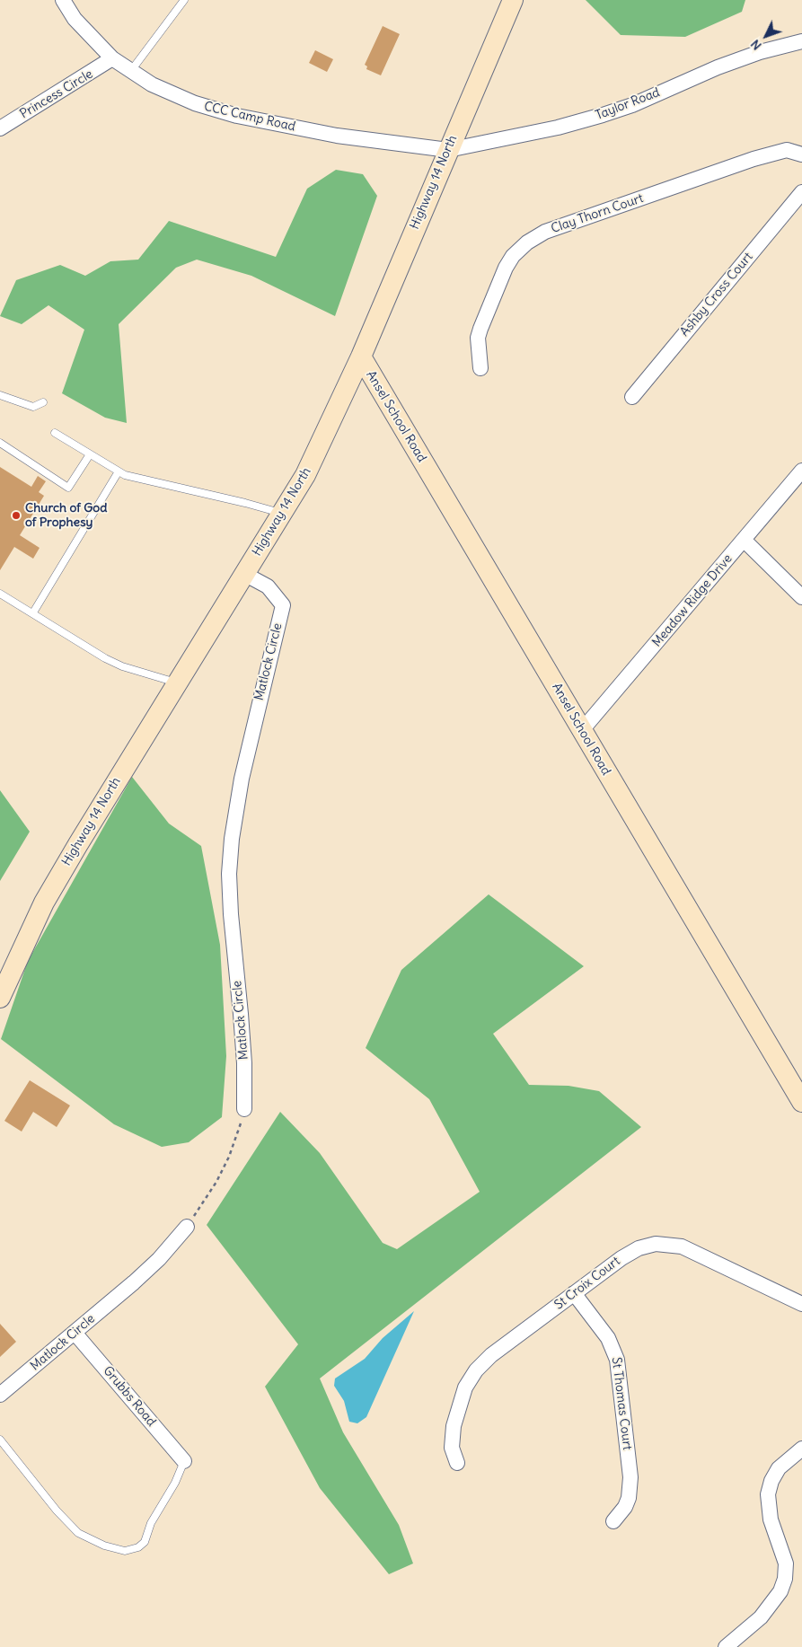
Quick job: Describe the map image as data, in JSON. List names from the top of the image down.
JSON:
{
  "streets": {
    "main road": ["Highway 14 North", "Ansel School Road"],
    "street": [
      "Princess Circle",
      "Taylor Road",
      "CCC Camp Road",
      "Clay Thorn Court",
      "Ashby Cross Court",
      "Meadow Ridge Drive",
      "Matlock Circle",
      "St Croix Court",
      "Grubbs Road",
      "St Thomas Court"
    ]
  },
  "crossings": [
    ["Princess Circle", "CCC Camp Road"],
    ["Taylor Road", "CCC Camp Road"],
    ["Taylor Road", "Highway 14 North"],
    ["CCC Camp Road", "Highway 14 North"],
    ["Highway 14 North", "Ansel School Road"],
    ["Highway 14 North", "Matlock Circle"],
    ["Ansel School Road", "Meadow Ridge Drive"],
    ["Matlock Circle", "Grubbs Road"],
    ["St Croix Court", "St Thomas Court"]
  ],
  "places": ["Church of God of Prophesy"],
  "north": "bottom left"
}
